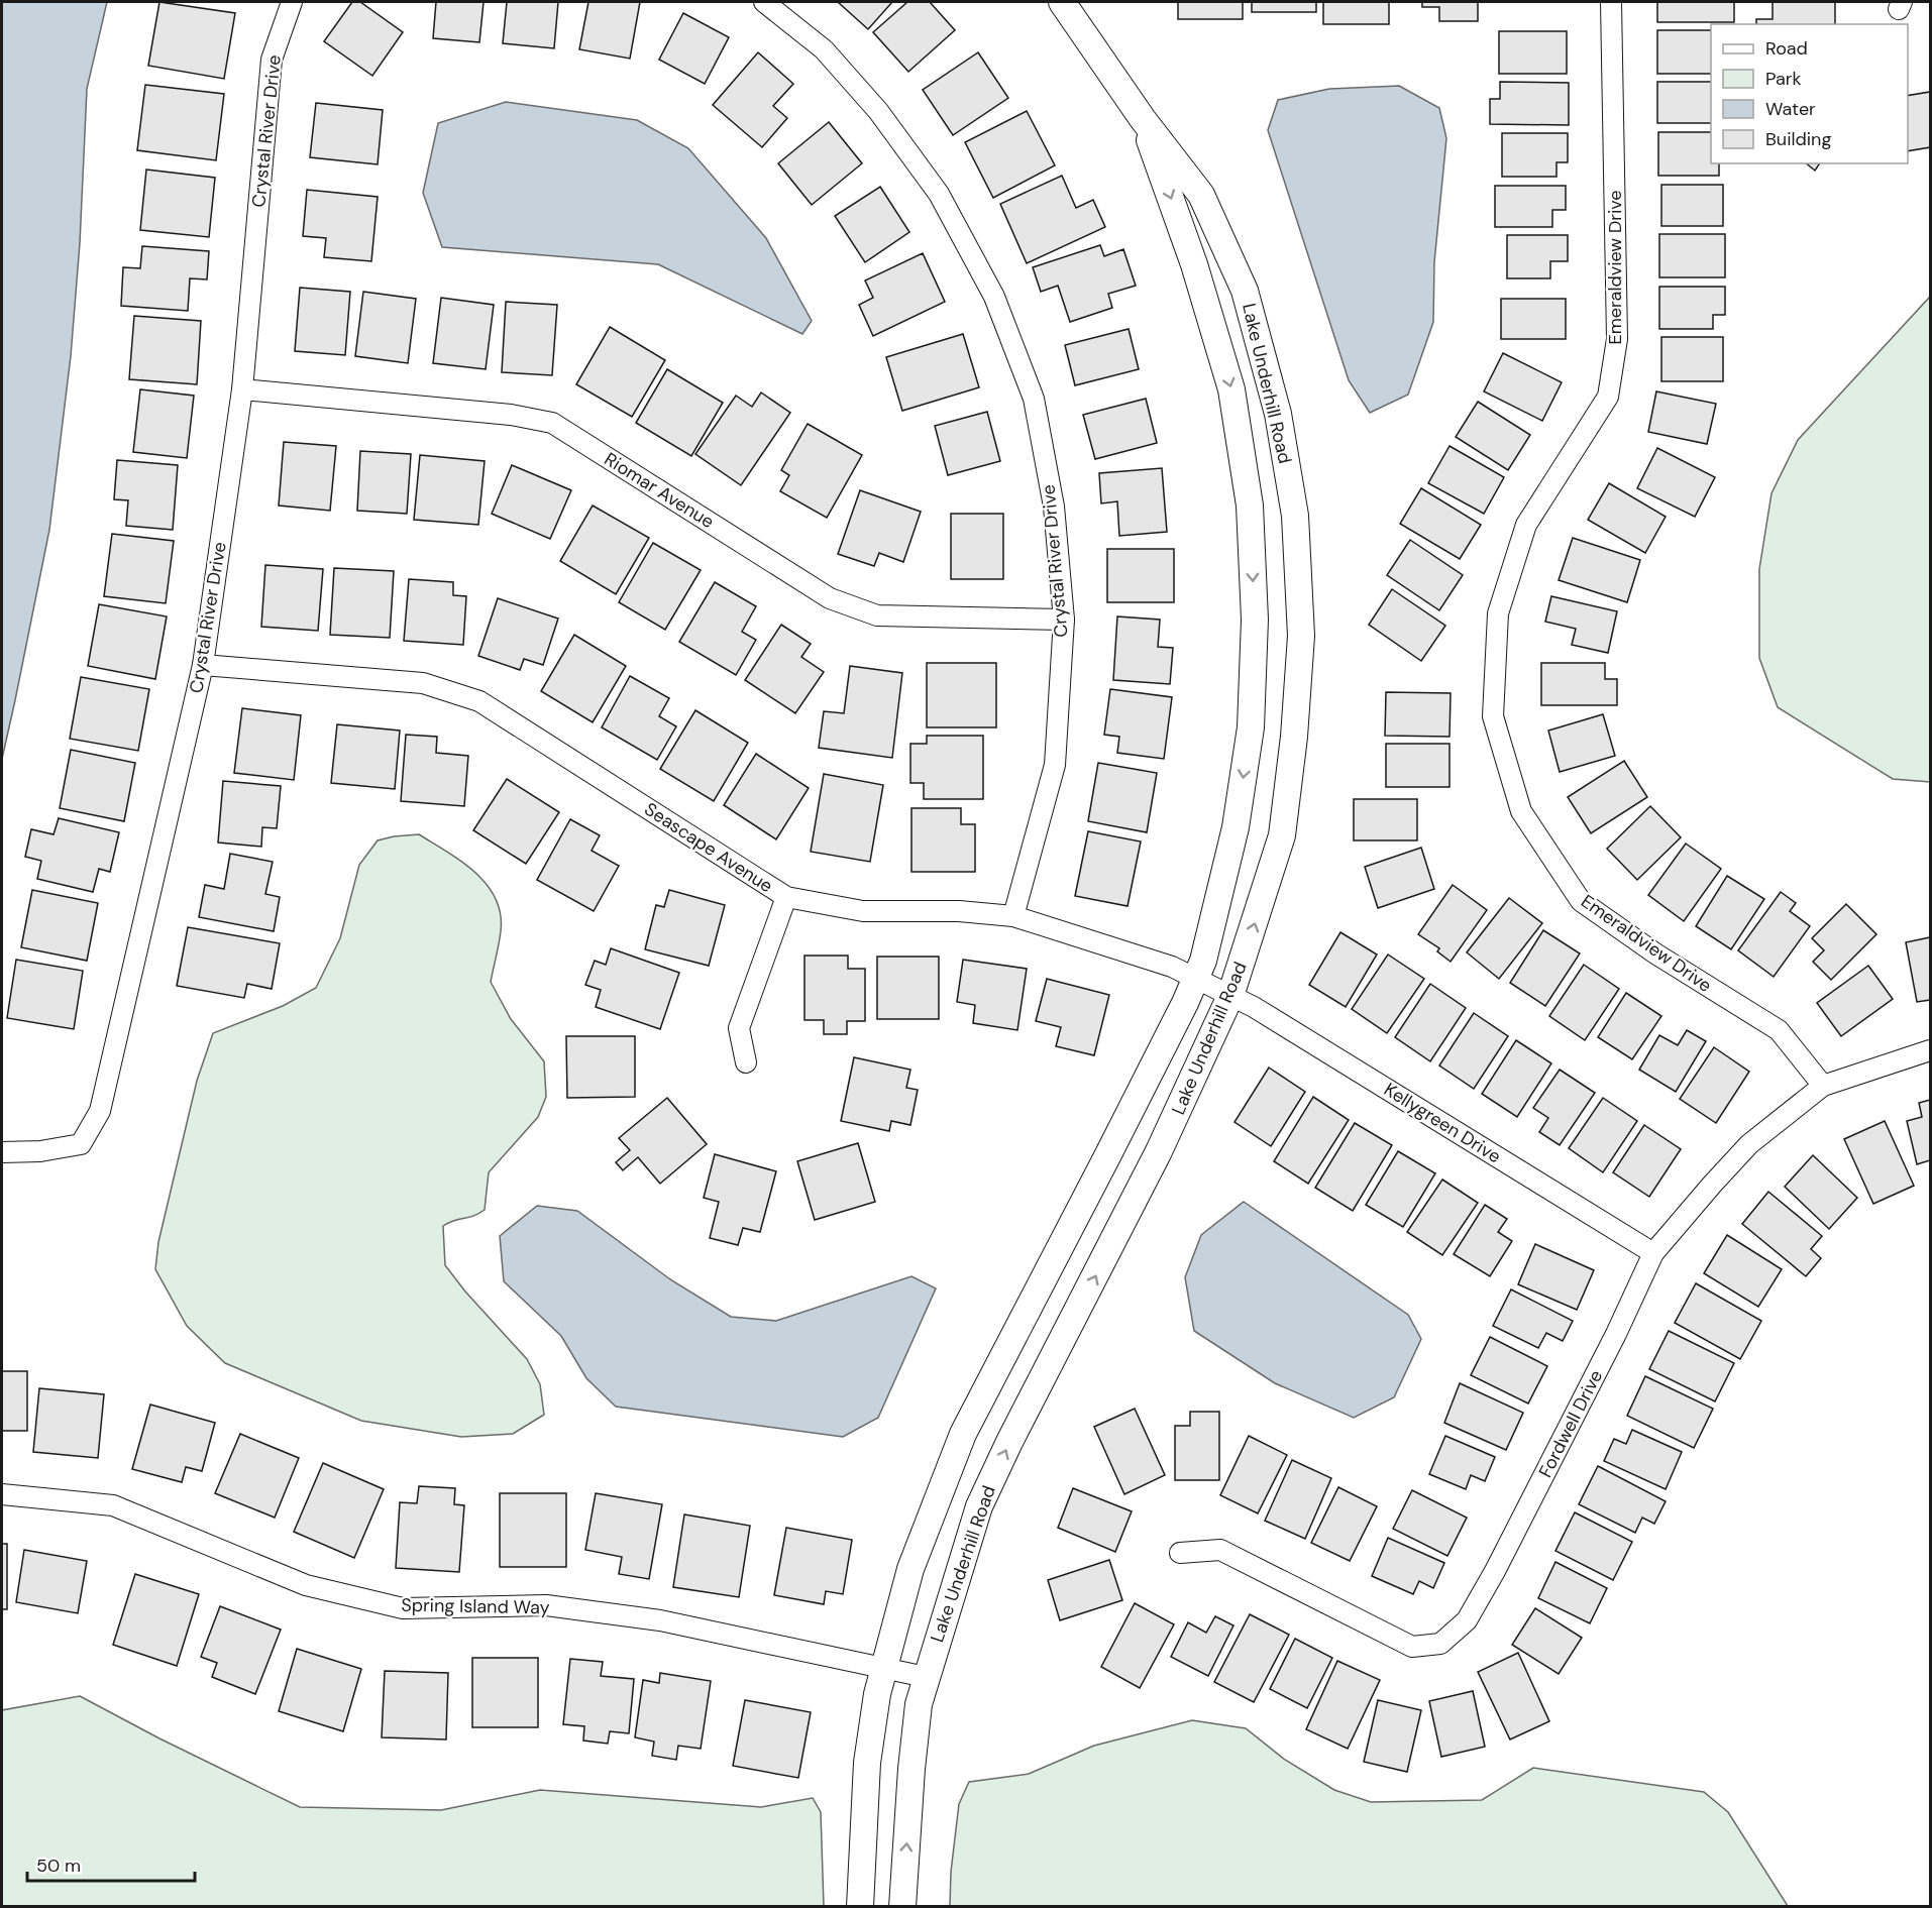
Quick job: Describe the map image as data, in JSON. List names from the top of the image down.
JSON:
{
  "streets": {
    "street": [
      "Crystal River Drive",
      "Emeraldview Drive",
      "Lake Underhill Road",
      "Riomar Avenue",
      "Seascape Avenue",
      "Kellygreen Drive",
      "Fordwell Drive",
      "Spring Island Way"
    ]
  },
  "crossings": [
    ["Crystal River Drive", "Riomar Avenue"],
    ["Crystal River Drive", "Seascape Avenue"],
    ["Emeraldview Drive", "Fordwell Drive"],
    ["Lake Underhill Road", "Seascape Avenue"],
    ["Lake Underhill Road", "Kellygreen Drive"],
    ["Lake Underhill Road", "Spring Island Way"],
    ["Seascape Avenue", "Kellygreen Drive"],
    ["Kellygreen Drive", "Fordwell Drive"]
  ],
  "legend": [
    "Road",
    "Park",
    "Water",
    "Building"
  ],
  "scale_bar": "50 m"
}
